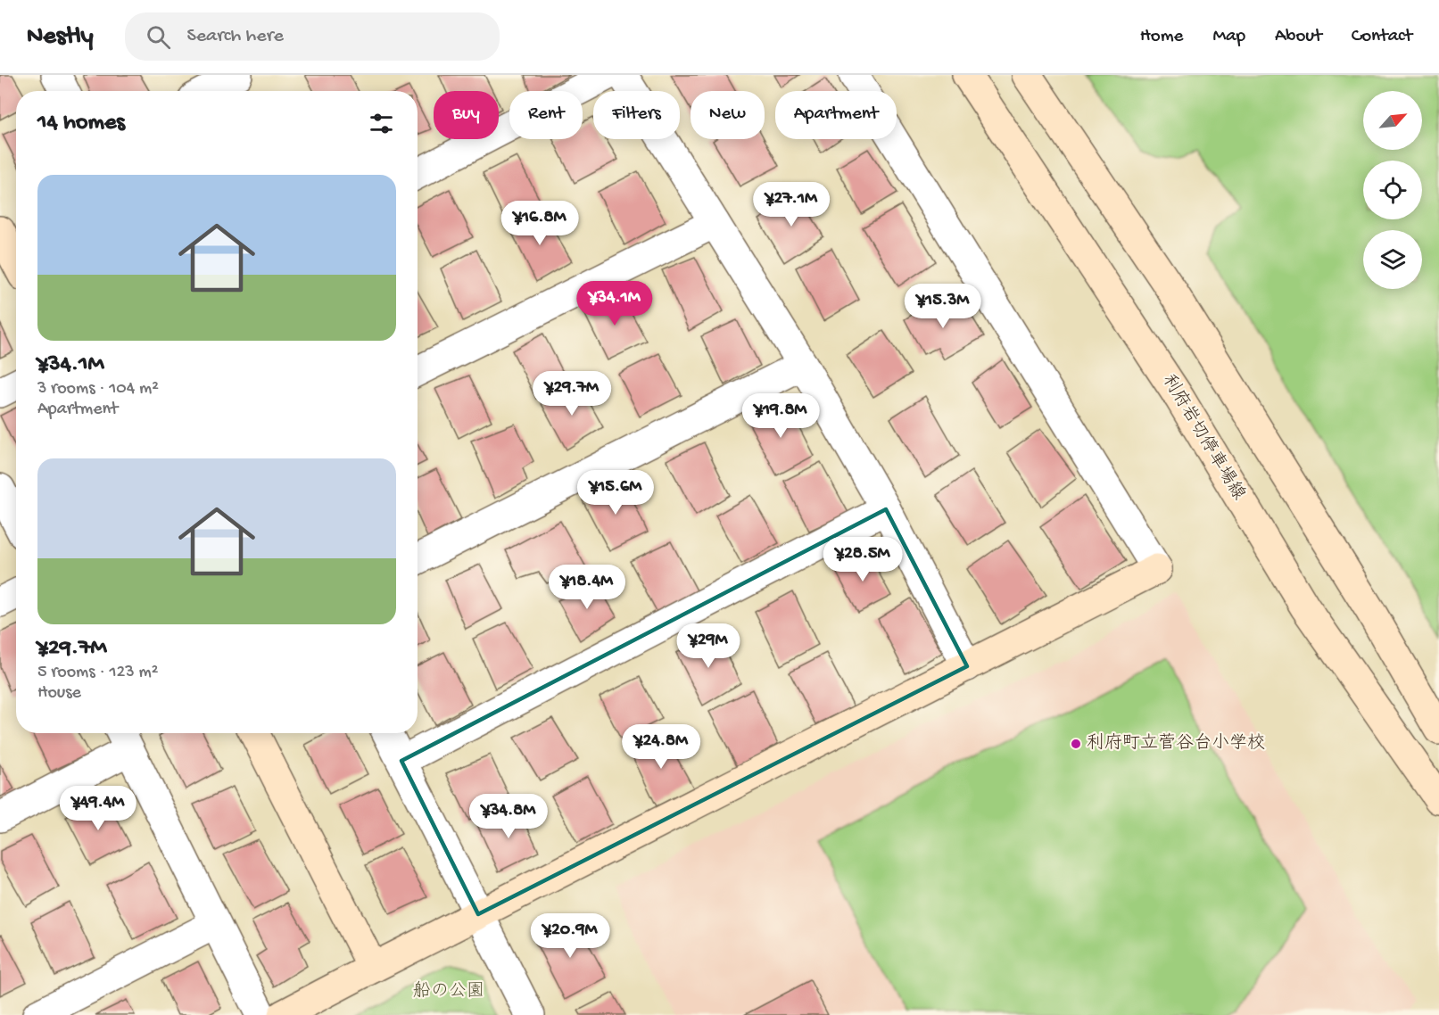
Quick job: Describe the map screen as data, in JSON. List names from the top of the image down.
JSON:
{
  "streets": {
    "main road": ["利府岩切停車場線"]
  },
  "parks": ["船の公園"],
  "places": ["利府町立菅谷台小学校"],
  "north": "top right",
  "page": {
    "header": "Nestly",
    "search": "Search here",
    "nav": [
      "Home",
      "Map",
      "About",
      "Contact"
    ],
    "chip": [
      "Buy",
      "Rent",
      "Filters",
      "New",
      "Apartment"
    ],
    "heading": "14 homes",
    "list": [
      {
        "name": "¥34.1M",
        "note": "3 rooms · 104 m² · Apartment"
      },
      {
        "name": "¥29.7M",
        "note": "5 rooms · 123 m² · House"
      }
    ],
    "price": [
      "¥27.1M",
      "¥16.8M",
      "¥34.1M",
      "¥15.3M",
      "¥29.7M",
      "¥19.8M",
      "¥15.6M",
      "¥28.5M",
      "¥18.4M",
      "¥29M",
      "¥24.8M",
      "¥49.4M",
      "¥34.8M",
      "¥20.9M"
    ]
  }
}
